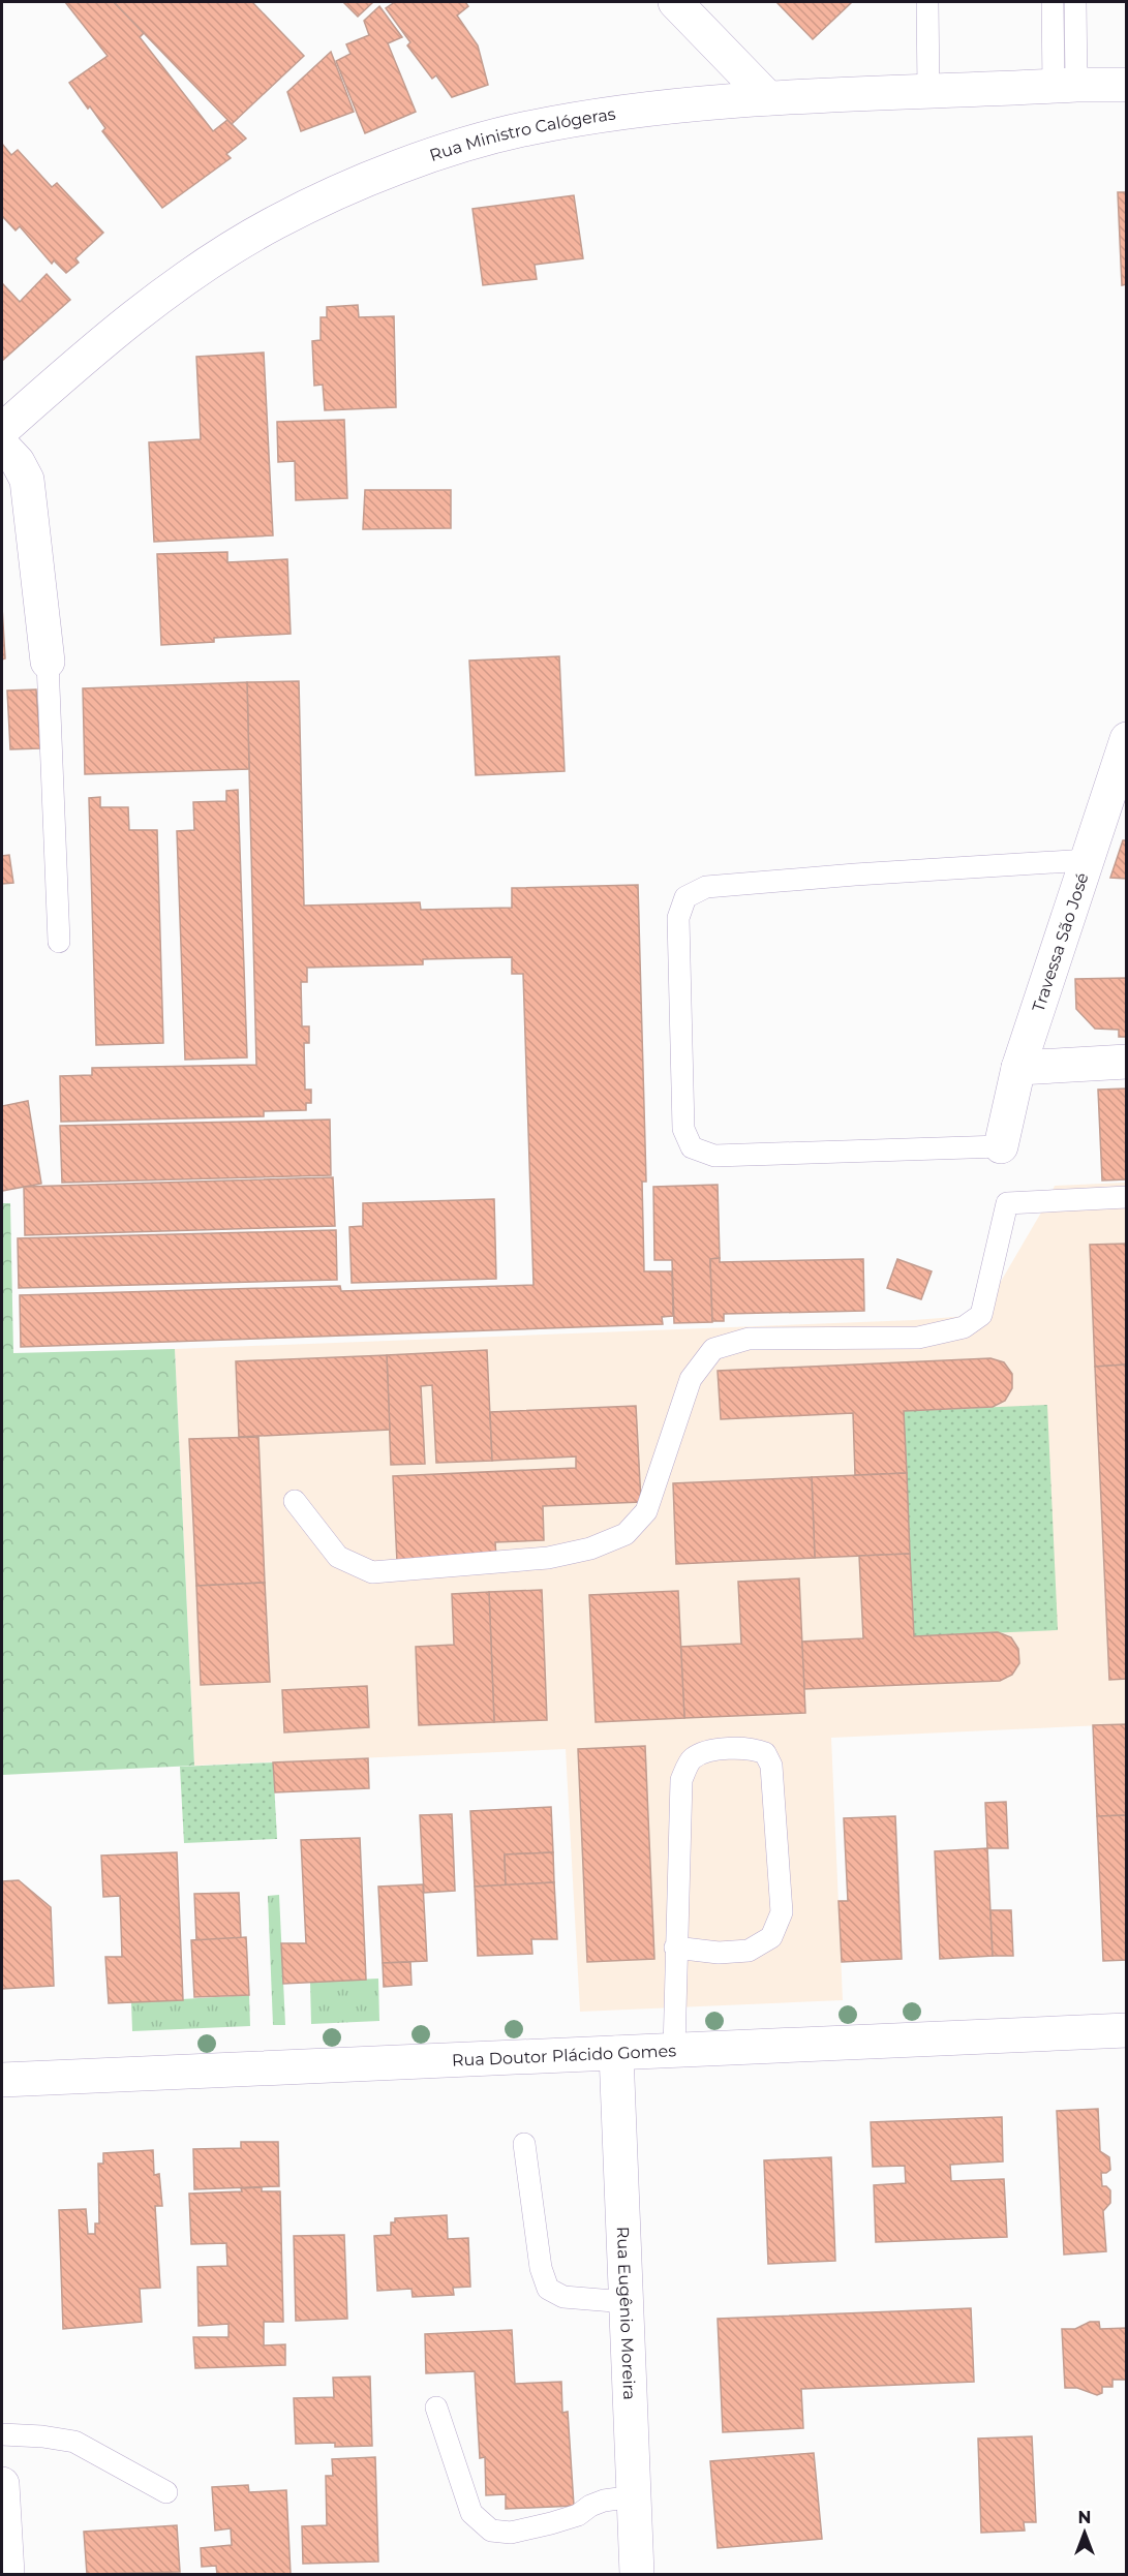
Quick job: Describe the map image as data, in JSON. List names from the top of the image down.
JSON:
{
  "streets": {
    "street": [
      "Rua Ministro Calógeras",
      "Travessa São José",
      "Rua Doutor Plácido Gomes",
      "Rua Eugênio Moreira"
    ]
  },
  "crossings": [
    ["Rua Doutor Plácido Gomes", "Rua Eugênio Moreira"]
  ],
  "north": "top"
}
